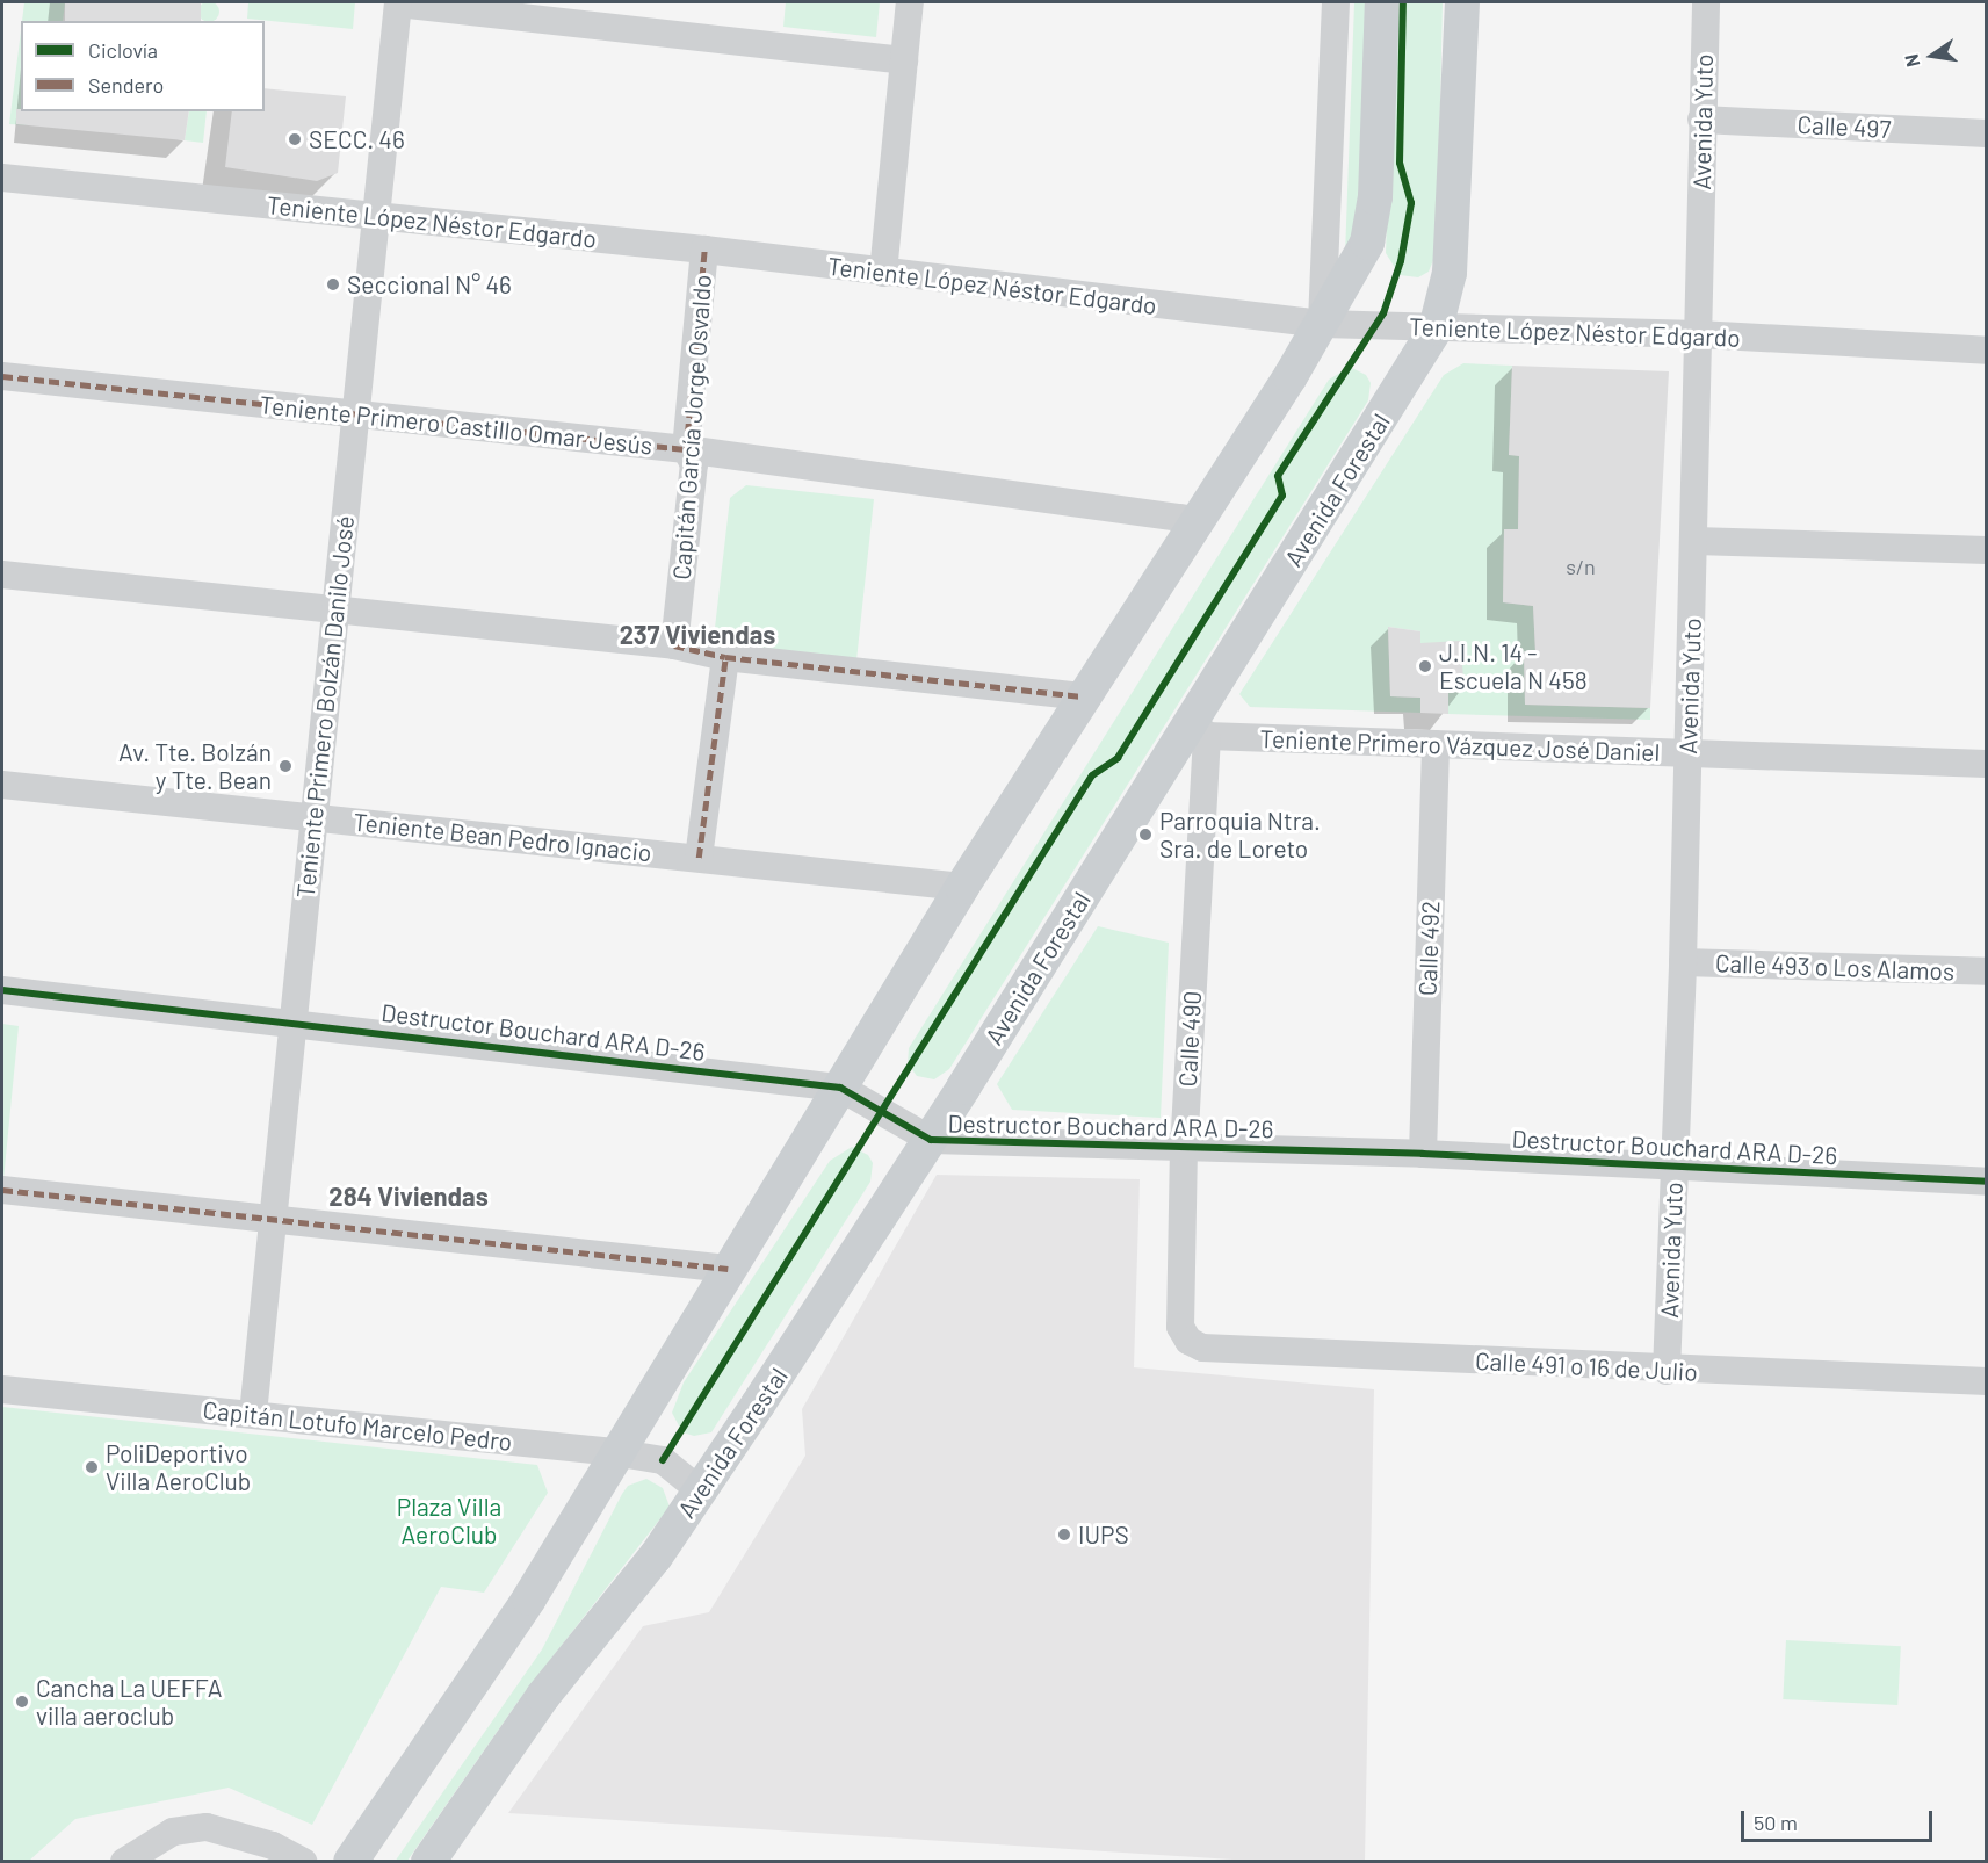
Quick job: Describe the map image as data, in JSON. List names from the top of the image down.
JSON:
{
  "streets": {
    "main road": ["Avenida Forestal"],
    "street": [
      "Avenida Yuto",
      "Calle 497",
      "Teniente López Néstor Edgardo",
      "Teniente Primero Castillo Omar Jesús",
      "Capitán García Jorge Osvaldo",
      "Teniente Primero Bolzán Danilo José",
      "Teniente Primero Vázquez José Daniel",
      "Teniente Bean Pedro Ignacio",
      "Calle 492",
      "Calle 493 o Los Alamos",
      "Destructor Bouchard ARA D-26",
      "Calle 490",
      "Calle 491 o 16 de Julio",
      "Capitán Lotufo Marcelo Pedro"
    ]
  },
  "crossings": [
    ["Avenida Yuto", "Calle 497"],
    ["Avenida Yuto", "Teniente López Néstor Edgardo"],
    ["Avenida Yuto", "Teniente Primero Vázquez José Daniel"],
    ["Avenida Yuto", "Calle 493 o Los Alamos"],
    ["Avenida Yuto", "Destructor Bouchard ARA D-26"],
    ["Avenida Yuto", "Calle 491 o 16 de Julio"],
    ["Teniente López Néstor Edgardo", "Capitán García Jorge Osvaldo"],
    ["Teniente López Néstor Edgardo", "Avenida Forestal"],
    ["Teniente López Néstor Edgardo", "Teniente Primero Bolzán Danilo José"],
    ["Teniente Primero Castillo Omar Jesús", "Capitán García Jorge Osvaldo"],
    ["Teniente Primero Castillo Omar Jesús", "Teniente Primero Bolzán Danilo José"],
    ["Avenida Forestal", "Teniente Primero Vázquez José Daniel"],
    ["Avenida Forestal", "Destructor Bouchard ARA D-26"],
    ["Avenida Forestal", "Calle 490"],
    ["Avenida Forestal", "Capitán Lotufo Marcelo Pedro"],
    ["Teniente Primero Bolzán Danilo José", "Teniente Bean Pedro Ignacio"],
    ["Teniente Primero Bolzán Danilo José", "Destructor Bouchard ARA D-26"],
    ["Teniente Primero Bolzán Danilo José", "Capitán Lotufo Marcelo Pedro"],
    ["Teniente Primero Vázquez José Daniel", "Calle 492"],
    ["Teniente Primero Vázquez José Daniel", "Calle 490"],
    ["Calle 492", "Destructor Bouchard ARA D-26"],
    ["Destructor Bouchard ARA D-26", "Calle 490"],
    ["Calle 490", "Calle 491 o 16 de Julio"]
  ],
  "districts": ["237 Viviendas", "284 Viviendas"],
  "parks": ["Plaza Villa AeroClub"],
  "places": [
    "SECC. 46",
    "Seccional N° 46",
    "J.I.N. 14 - Escuela N 458",
    "Av. Tte. Bolzán y Tte. Bean",
    "Parroquia Ntra. Sra. de Loreto",
    "PoliDeportivo Villa AeroClub",
    "IUPS",
    "Cancha La UEFFA villa aeroclub"
  ],
  "house_numbers": ["s/n"],
  "legend": ["Ciclovía", "Sendero"],
  "scale_bar": "50 m",
  "north": "left"
}
